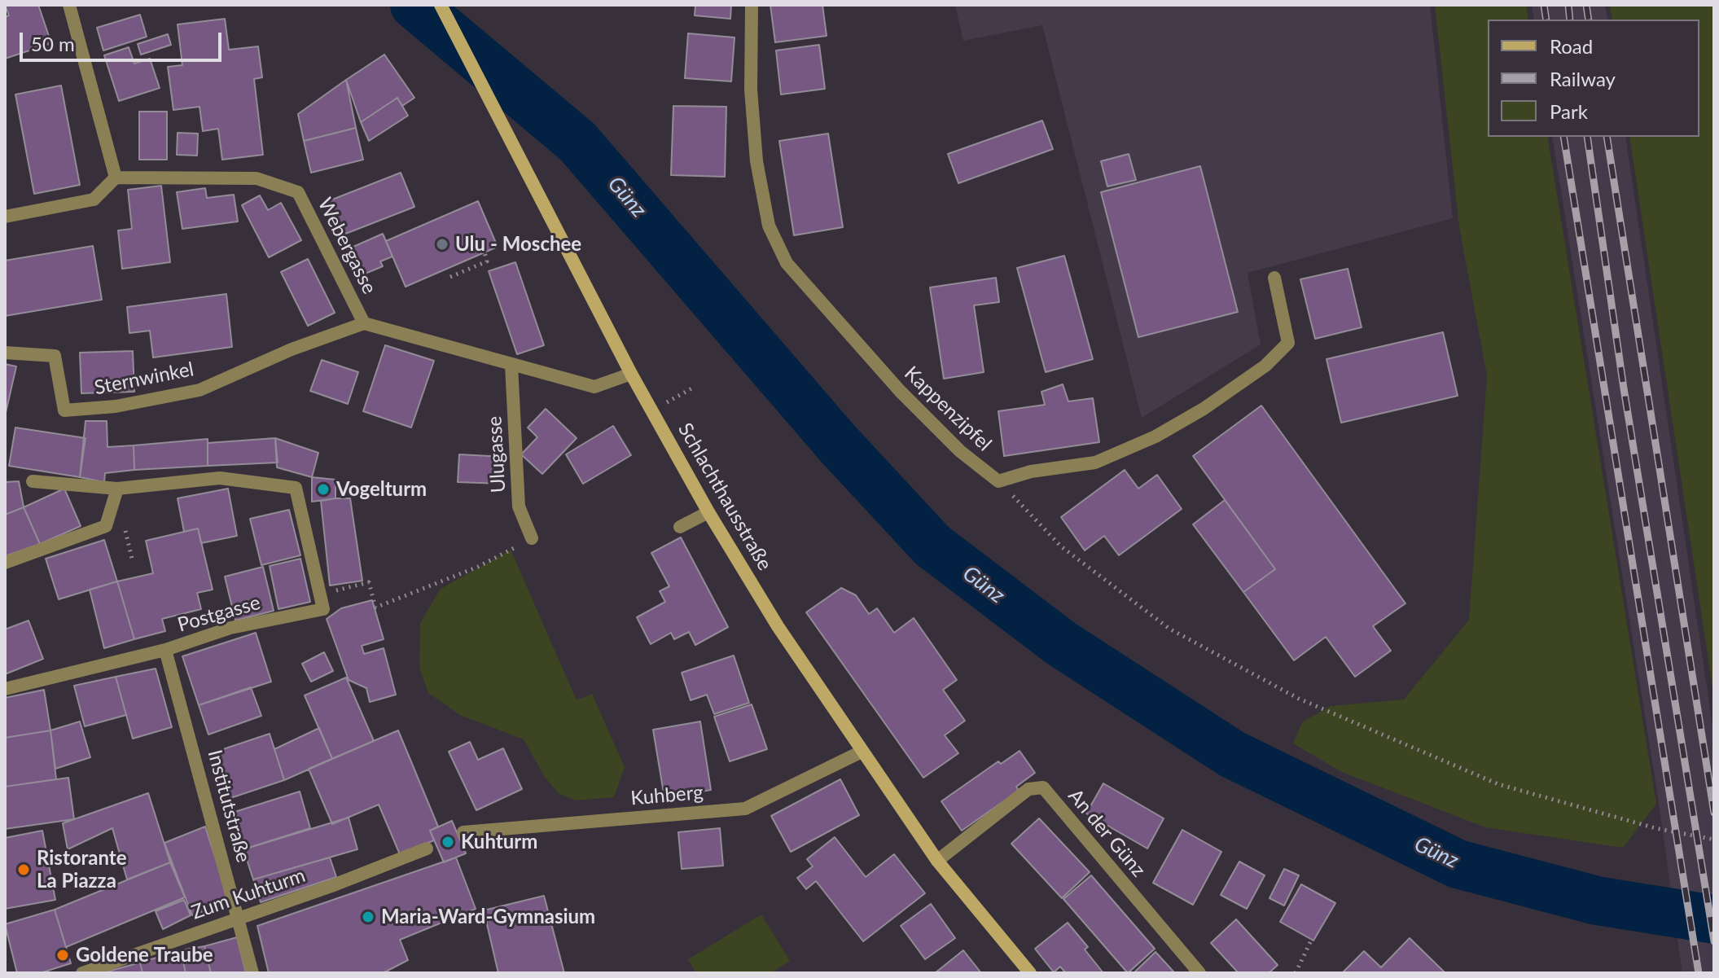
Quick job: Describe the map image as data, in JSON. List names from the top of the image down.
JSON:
{
  "streets": {
    "main road": ["Schlachthausstraße"],
    "street": [
      "Webergasse",
      "Sternwinkel",
      "Kappenzipfel",
      "Ulugasse",
      "Postgasse",
      "Kuhberg",
      "Institutstraße",
      "An der Günz",
      "Zum Kuhturm"
    ]
  },
  "crossings": [
    ["Webergasse", "Sternwinkel"],
    ["Webergasse", "Ulugasse"],
    ["Webergasse", "Schlachthausstraße"],
    ["Schlachthausstraße", "Kuhberg"],
    ["Schlachthausstraße", "An der Günz"],
    ["Postgasse", "Institutstraße"],
    ["Institutstraße", "Zum Kuhturm"]
  ],
  "water": ["Günz"],
  "places": [
    "Ulu - Moschee",
    "Vogelturm",
    "Kuhturm",
    "Ristorante La Piazza",
    "Maria-Ward-Gymnasium",
    "Goldene Traube"
  ],
  "legend": ["Road", "Railway", "Park"],
  "scale_bar": "50 m"
}
